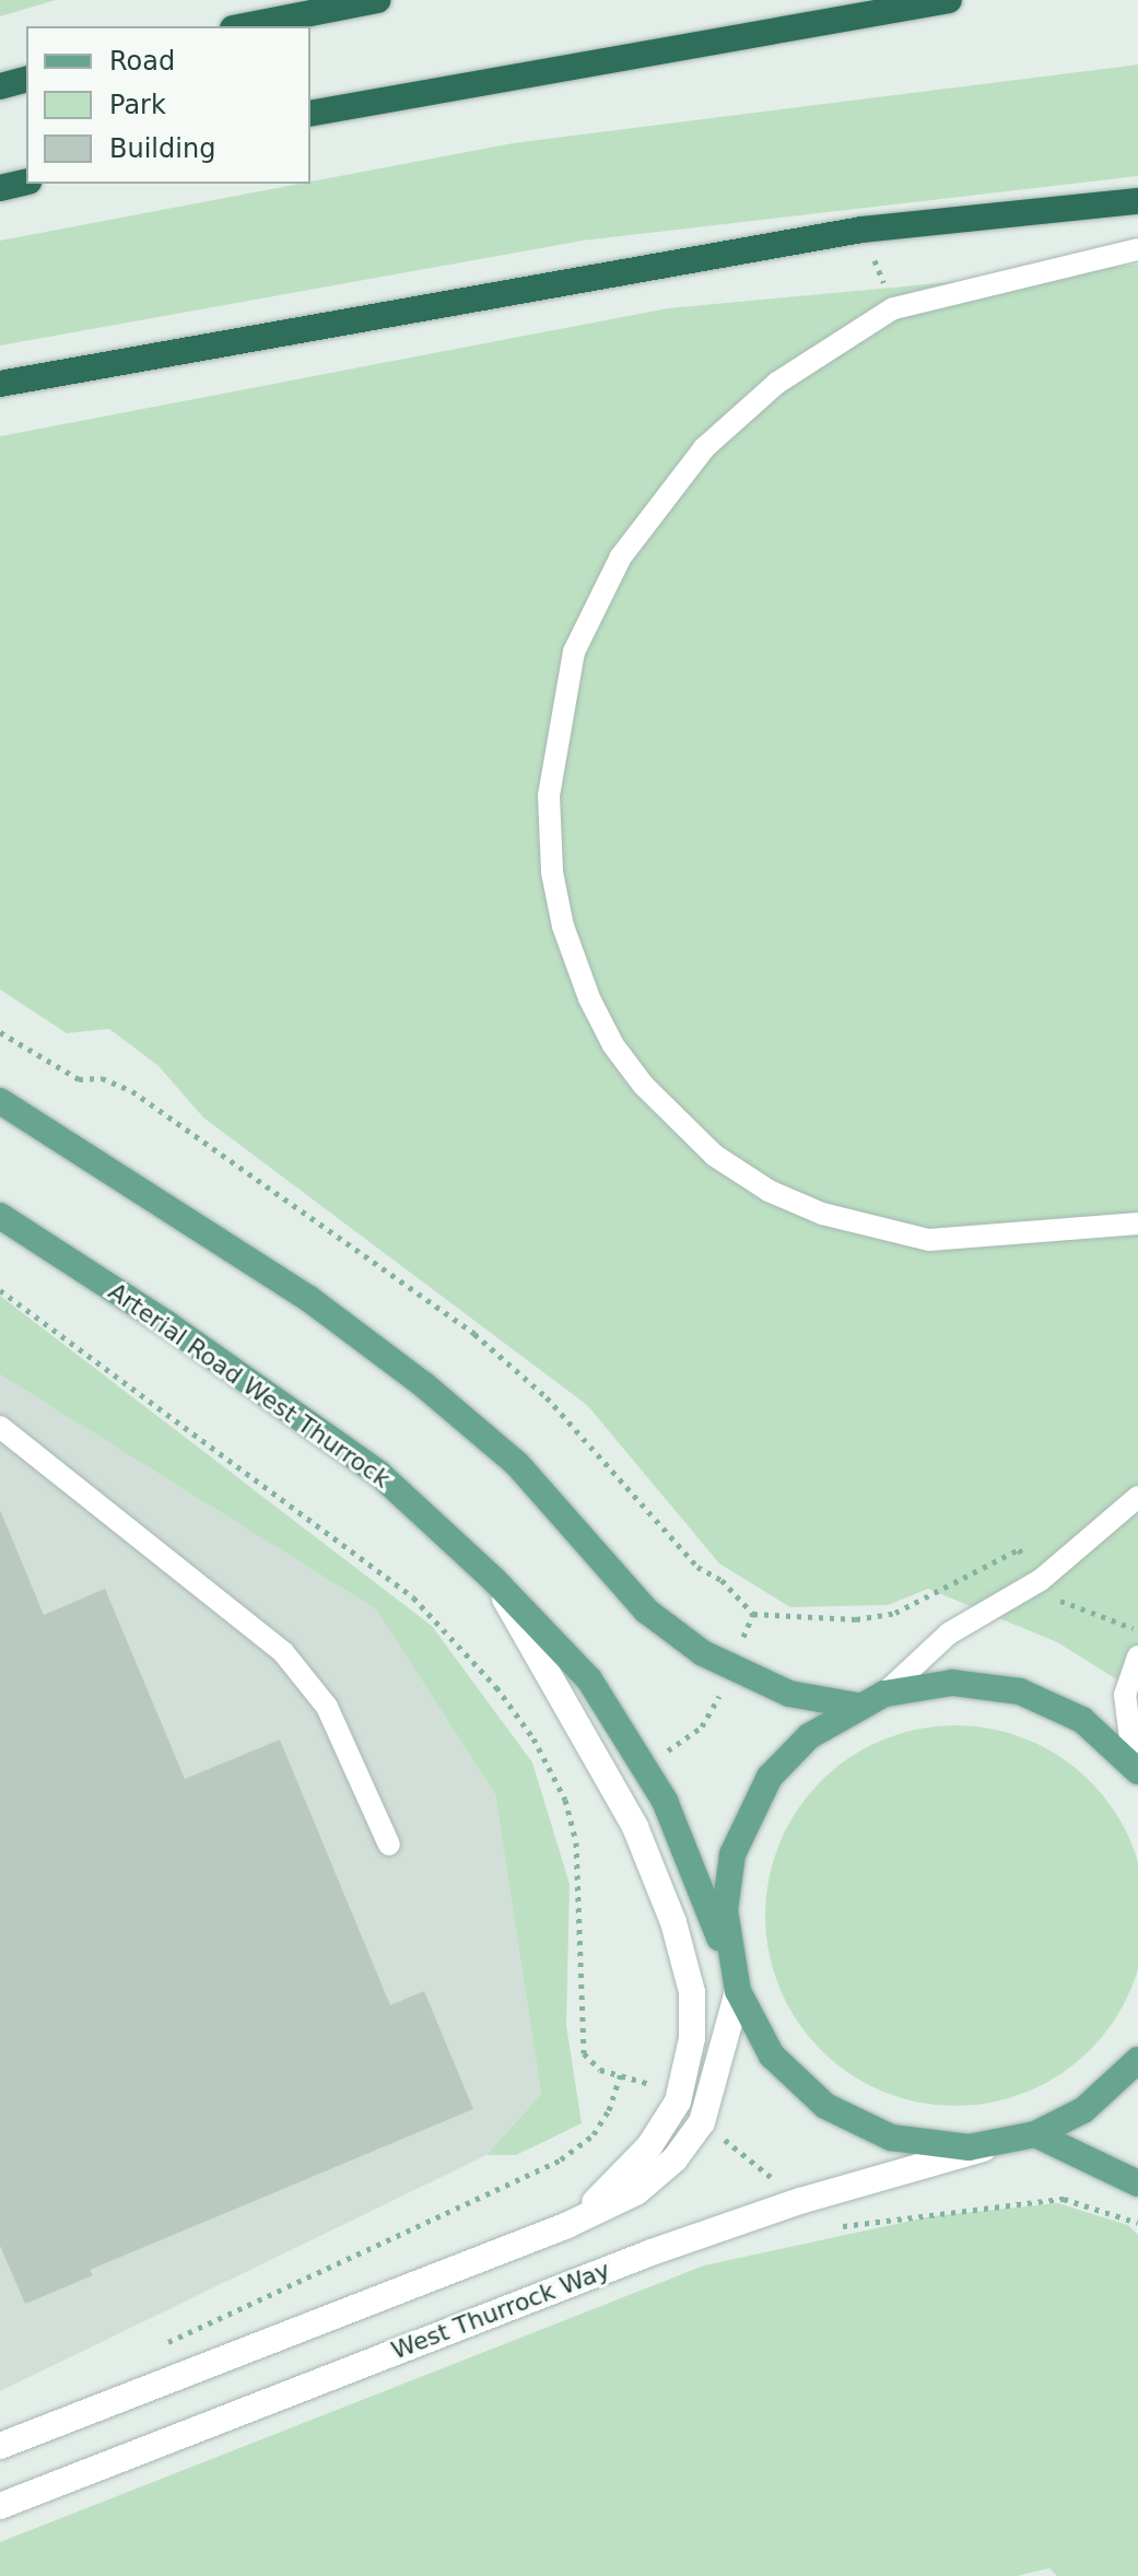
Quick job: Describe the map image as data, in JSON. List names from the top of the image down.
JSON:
{
  "streets": {
    "main road": ["Arterial Road West Thurrock", "West Thurrock Way"]
  },
  "crossings": [
    ["Arterial Road West Thurrock", "West Thurrock Way"]
  ],
  "legend": ["Road", "Park", "Building"]
}
